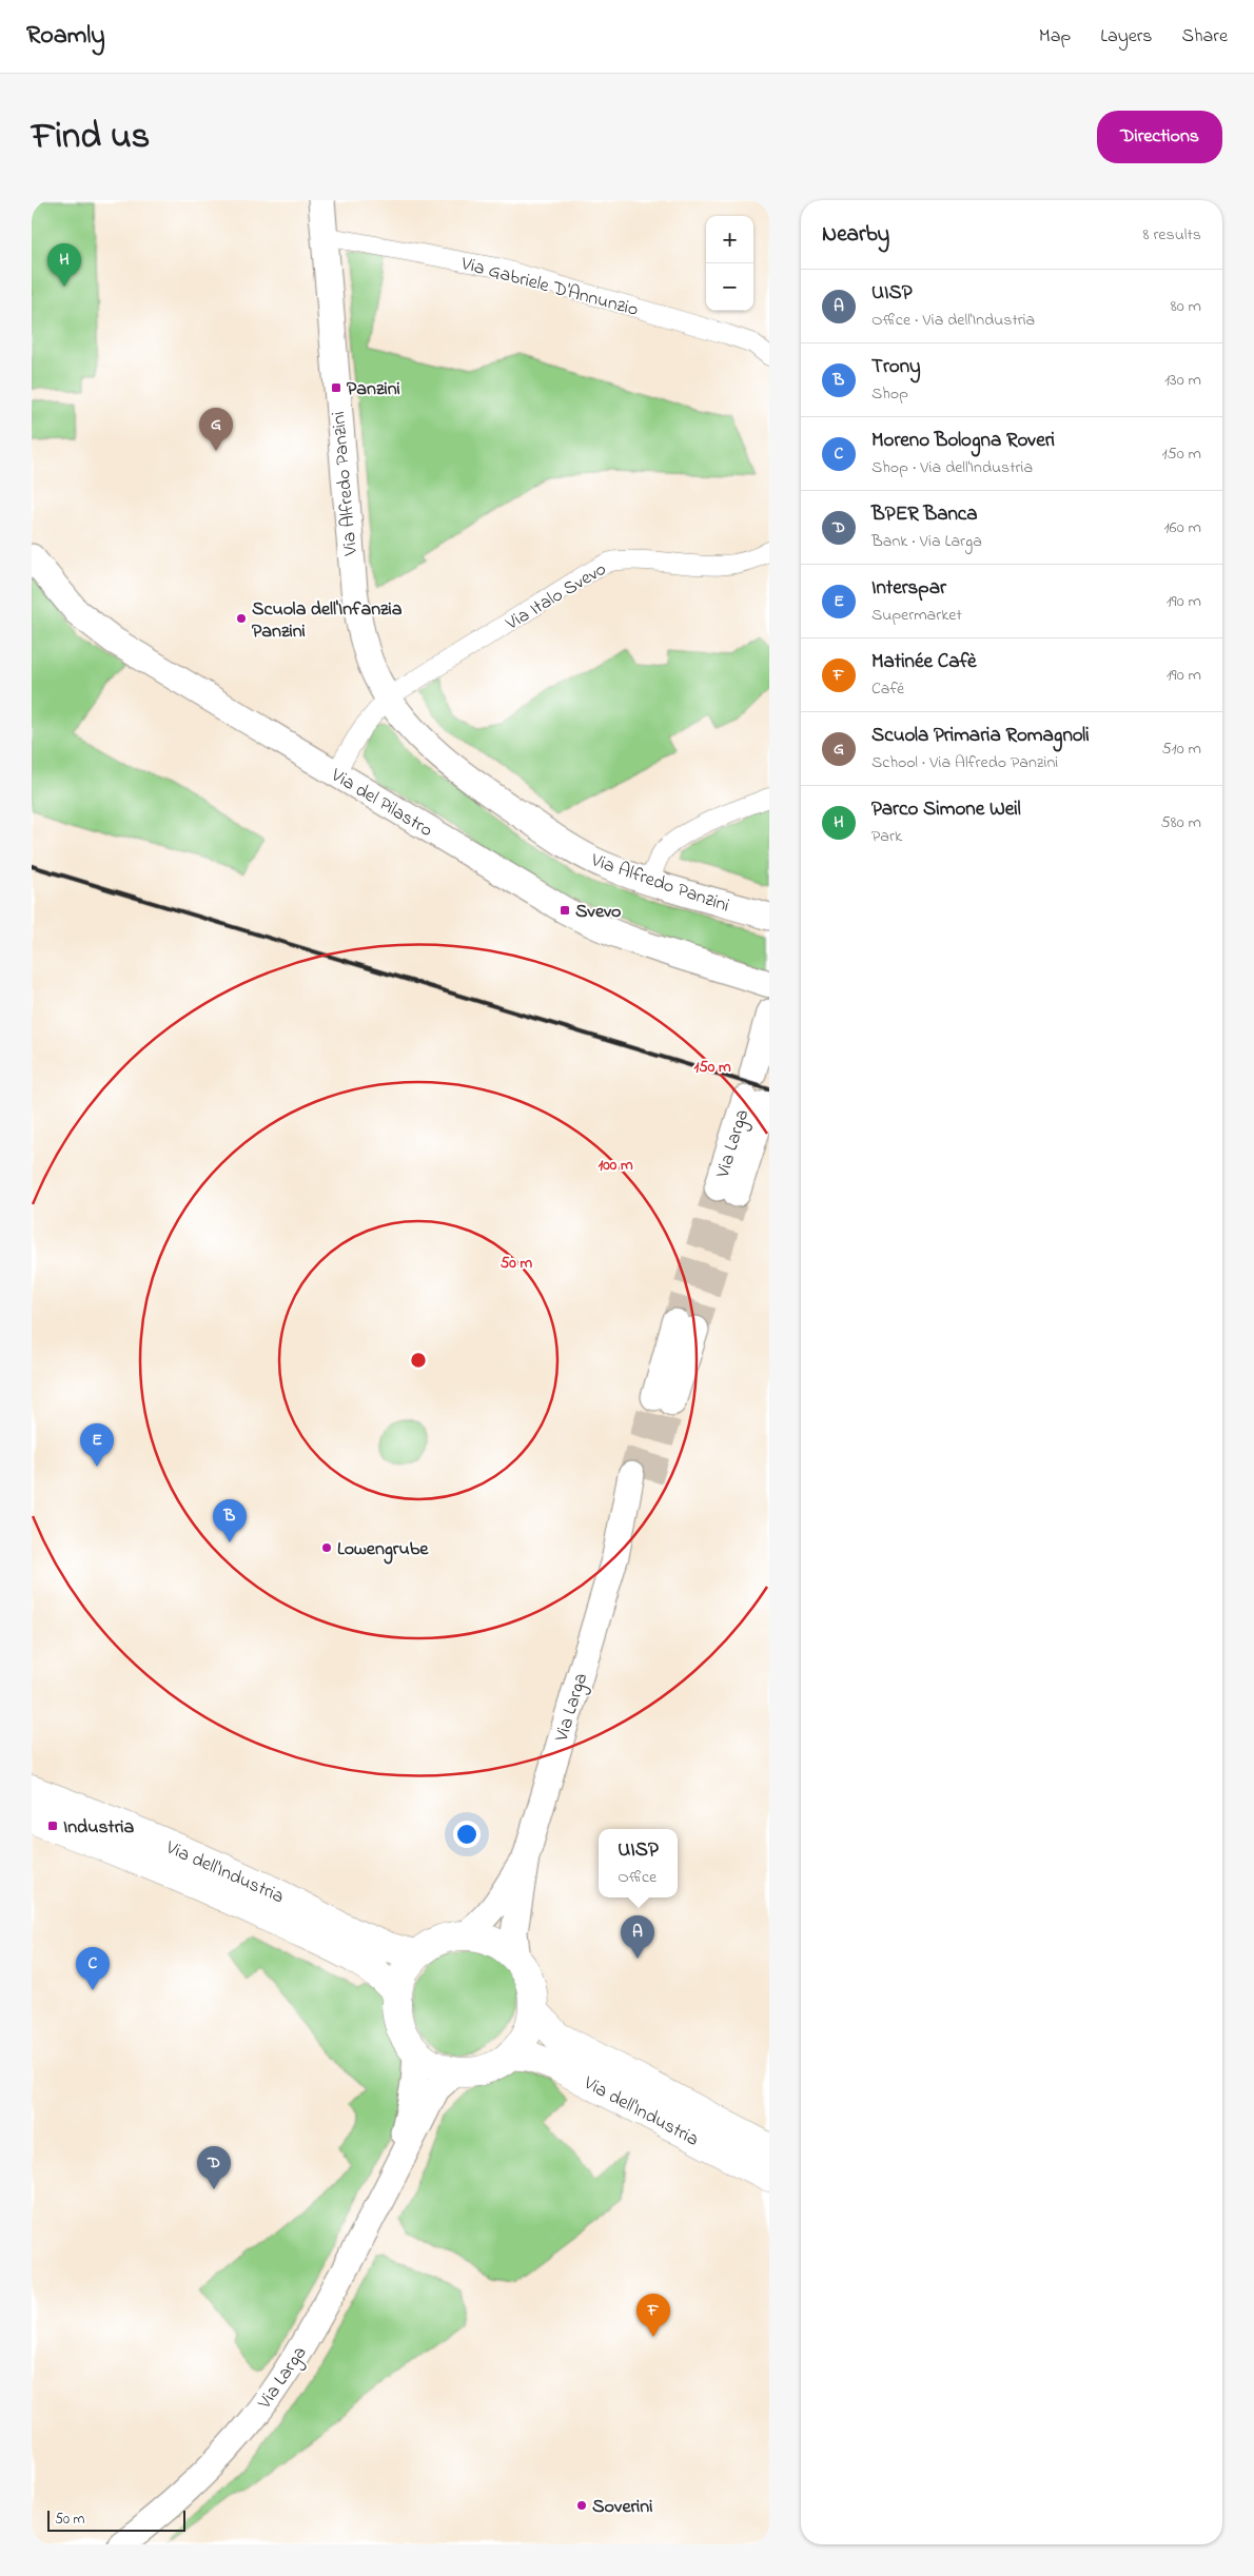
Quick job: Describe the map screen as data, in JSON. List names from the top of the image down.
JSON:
{
  "streets": {
    "main road": ["Via dell'Industria"],
    "street": [
      "Via Gabriele D'Annunzio",
      "Via Alfredo Panzini",
      "Via Italo Svevo",
      "Via del Pilastro",
      "Via Larga"
    ]
  },
  "crossings": [
    ["Via Gabriele D'Annunzio", "Via Alfredo Panzini"],
    ["Via Alfredo Panzini", "Via Italo Svevo"],
    ["Via Larga", "Via dell'Industria"]
  ],
  "places": {
    "transit": ["Panzini", "Svevo", "Industria"],
    "other": ["Scuola dell'Infanzia Panzini", "Lowengrube", "Soverini"]
  },
  "scale_bar": "50 m",
  "page": {
    "header": "Roamly",
    "nav": ["Map", "Layers", "Share"],
    "title": "Find us",
    "buttons": "Directions",
    "heading": ["Nearby", "8 results"],
    "map_buttons": ["+", "−"],
    "pins": [
      "H",
      "G",
      "E",
      "B",
      "A",
      "C",
      "D",
      "F"
    ],
    "list": [
      {
        "mark": "A",
        "name": "UISP",
        "note": "Office · Via dell'Industria",
        "value": "80 m"
      },
      {
        "mark": "B",
        "name": "Trony",
        "note": "Shop",
        "value": "130 m"
      },
      {
        "mark": "C",
        "name": "Moreno Bologna Roveri",
        "note": "Shop · Via dell'Industria",
        "value": "150 m"
      },
      {
        "mark": "D",
        "name": "BPER Banca",
        "note": "Bank · Via Larga",
        "value": "160 m"
      },
      {
        "mark": "E",
        "name": "Interspar",
        "note": "Supermarket",
        "value": "190 m"
      },
      {
        "mark": "F",
        "name": "Matinée Cafè",
        "note": "Café",
        "value": "190 m"
      },
      {
        "mark": "G",
        "name": "Scuola Primaria Romagnoli",
        "note": "School · Via Alfredo Panzini",
        "value": "510 m"
      },
      {
        "mark": "H",
        "name": "Parco Simone Weil",
        "note": "Park",
        "value": "580 m"
      }
    ],
    "popup": ["UISP", "Office"],
    "scale": "50 m"
  },
  "rings": ["150 m", "100 m", "50 m"]
}
